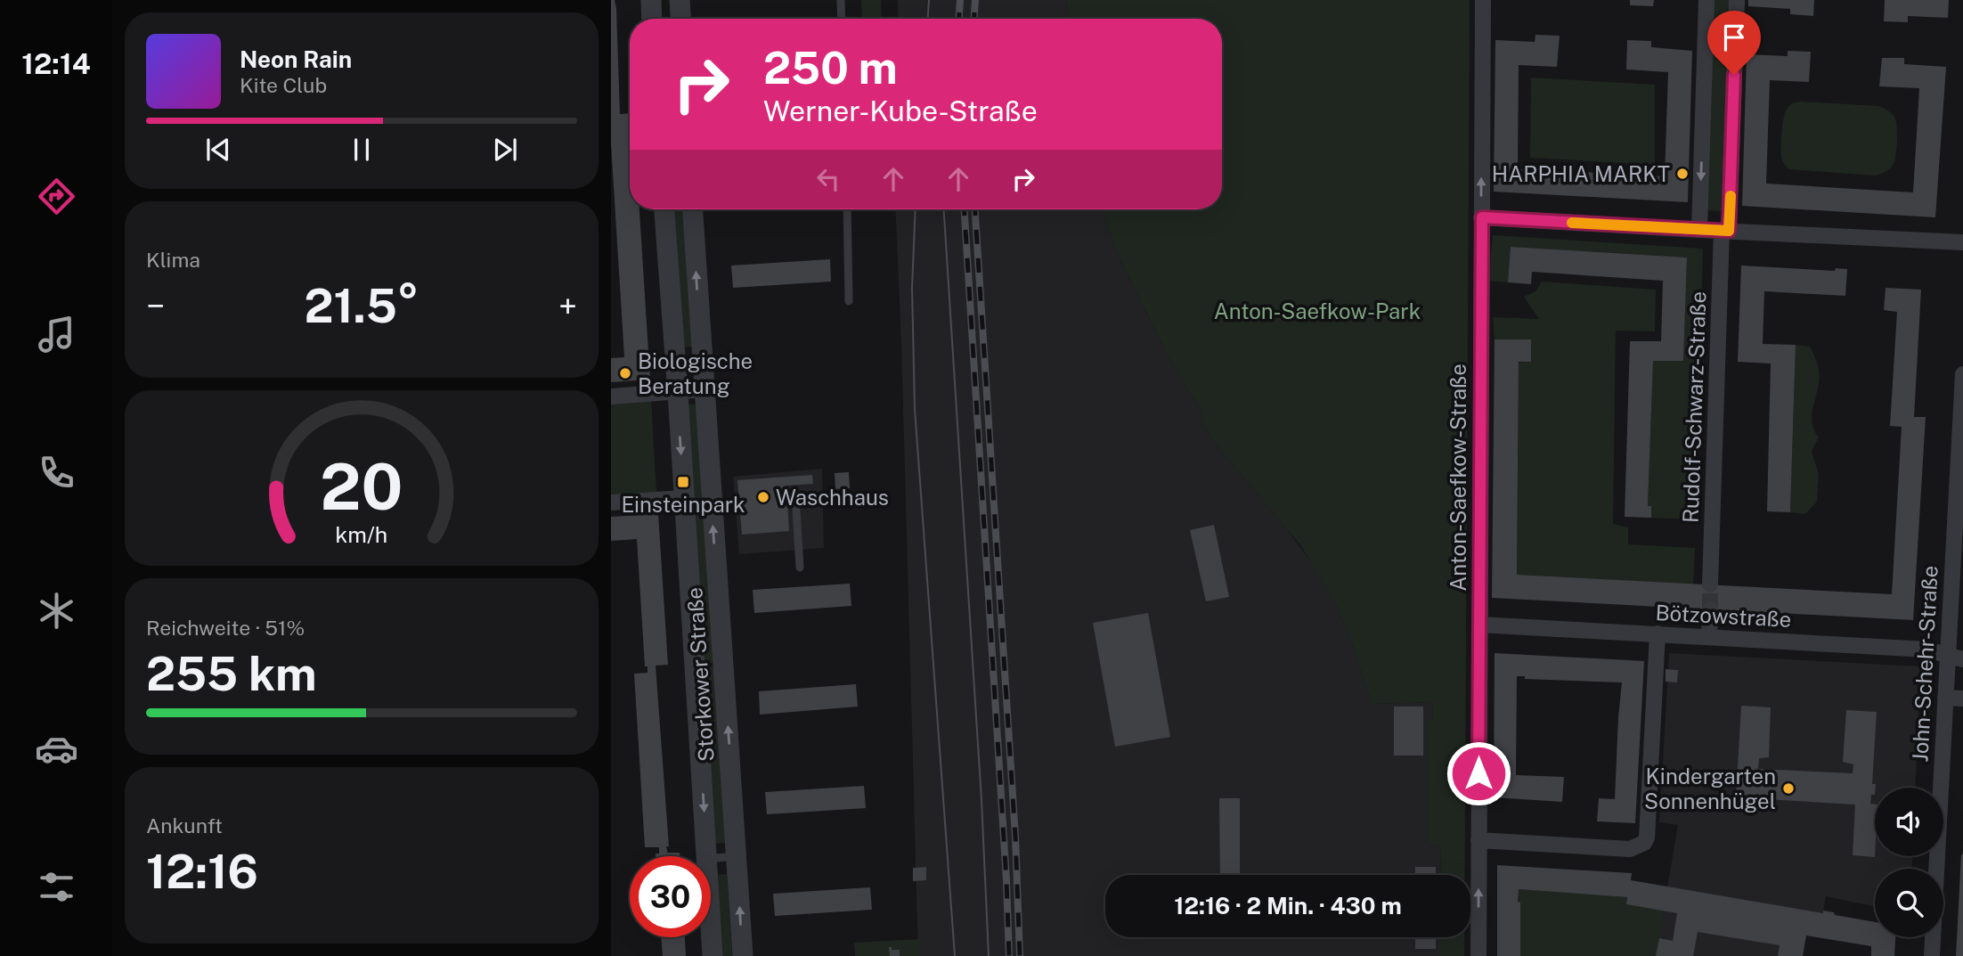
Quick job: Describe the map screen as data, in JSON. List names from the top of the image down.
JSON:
{
  "streets": {
    "street": [
      "Rudolf-Schwarz-Straße",
      "Anton-Saefkow-Straße",
      "Bötzowstraße",
      "John-Schehr-Straße",
      "Storkower Straße"
    ]
  },
  "crossings": [
    ["Anton-Saefkow-Straße", "Bötzowstraße"],
    ["Bötzowstraße", "John-Schehr-Straße"]
  ],
  "parks": ["Anton-Saefkow-Park"],
  "places": {
    "other": [
      "HARPHIA MARKT",
      "Biologische Beratung",
      "Waschhaus",
      "Kindergarten Sonnenhügel"
    ],
    "transit": ["Einsteinpark"]
  },
  "page": {
    "tabs": "12:14",
    "turn": ["250 m", "Werner-Kube-Straße"],
    "song": ["Neon Rain", "Kite Club"],
    "tile": [
      "Klima",
      ["Reichweite · 51%", "255 km"],
      ["Ankunft", "12:16"]
    ],
    "heat": ["−", "21.5°", "+"],
    "limit": "30",
    "trip": "12:16 · 2 Min. · 430 m",
    "gauge": ["20", "km/h"]
  }
}
